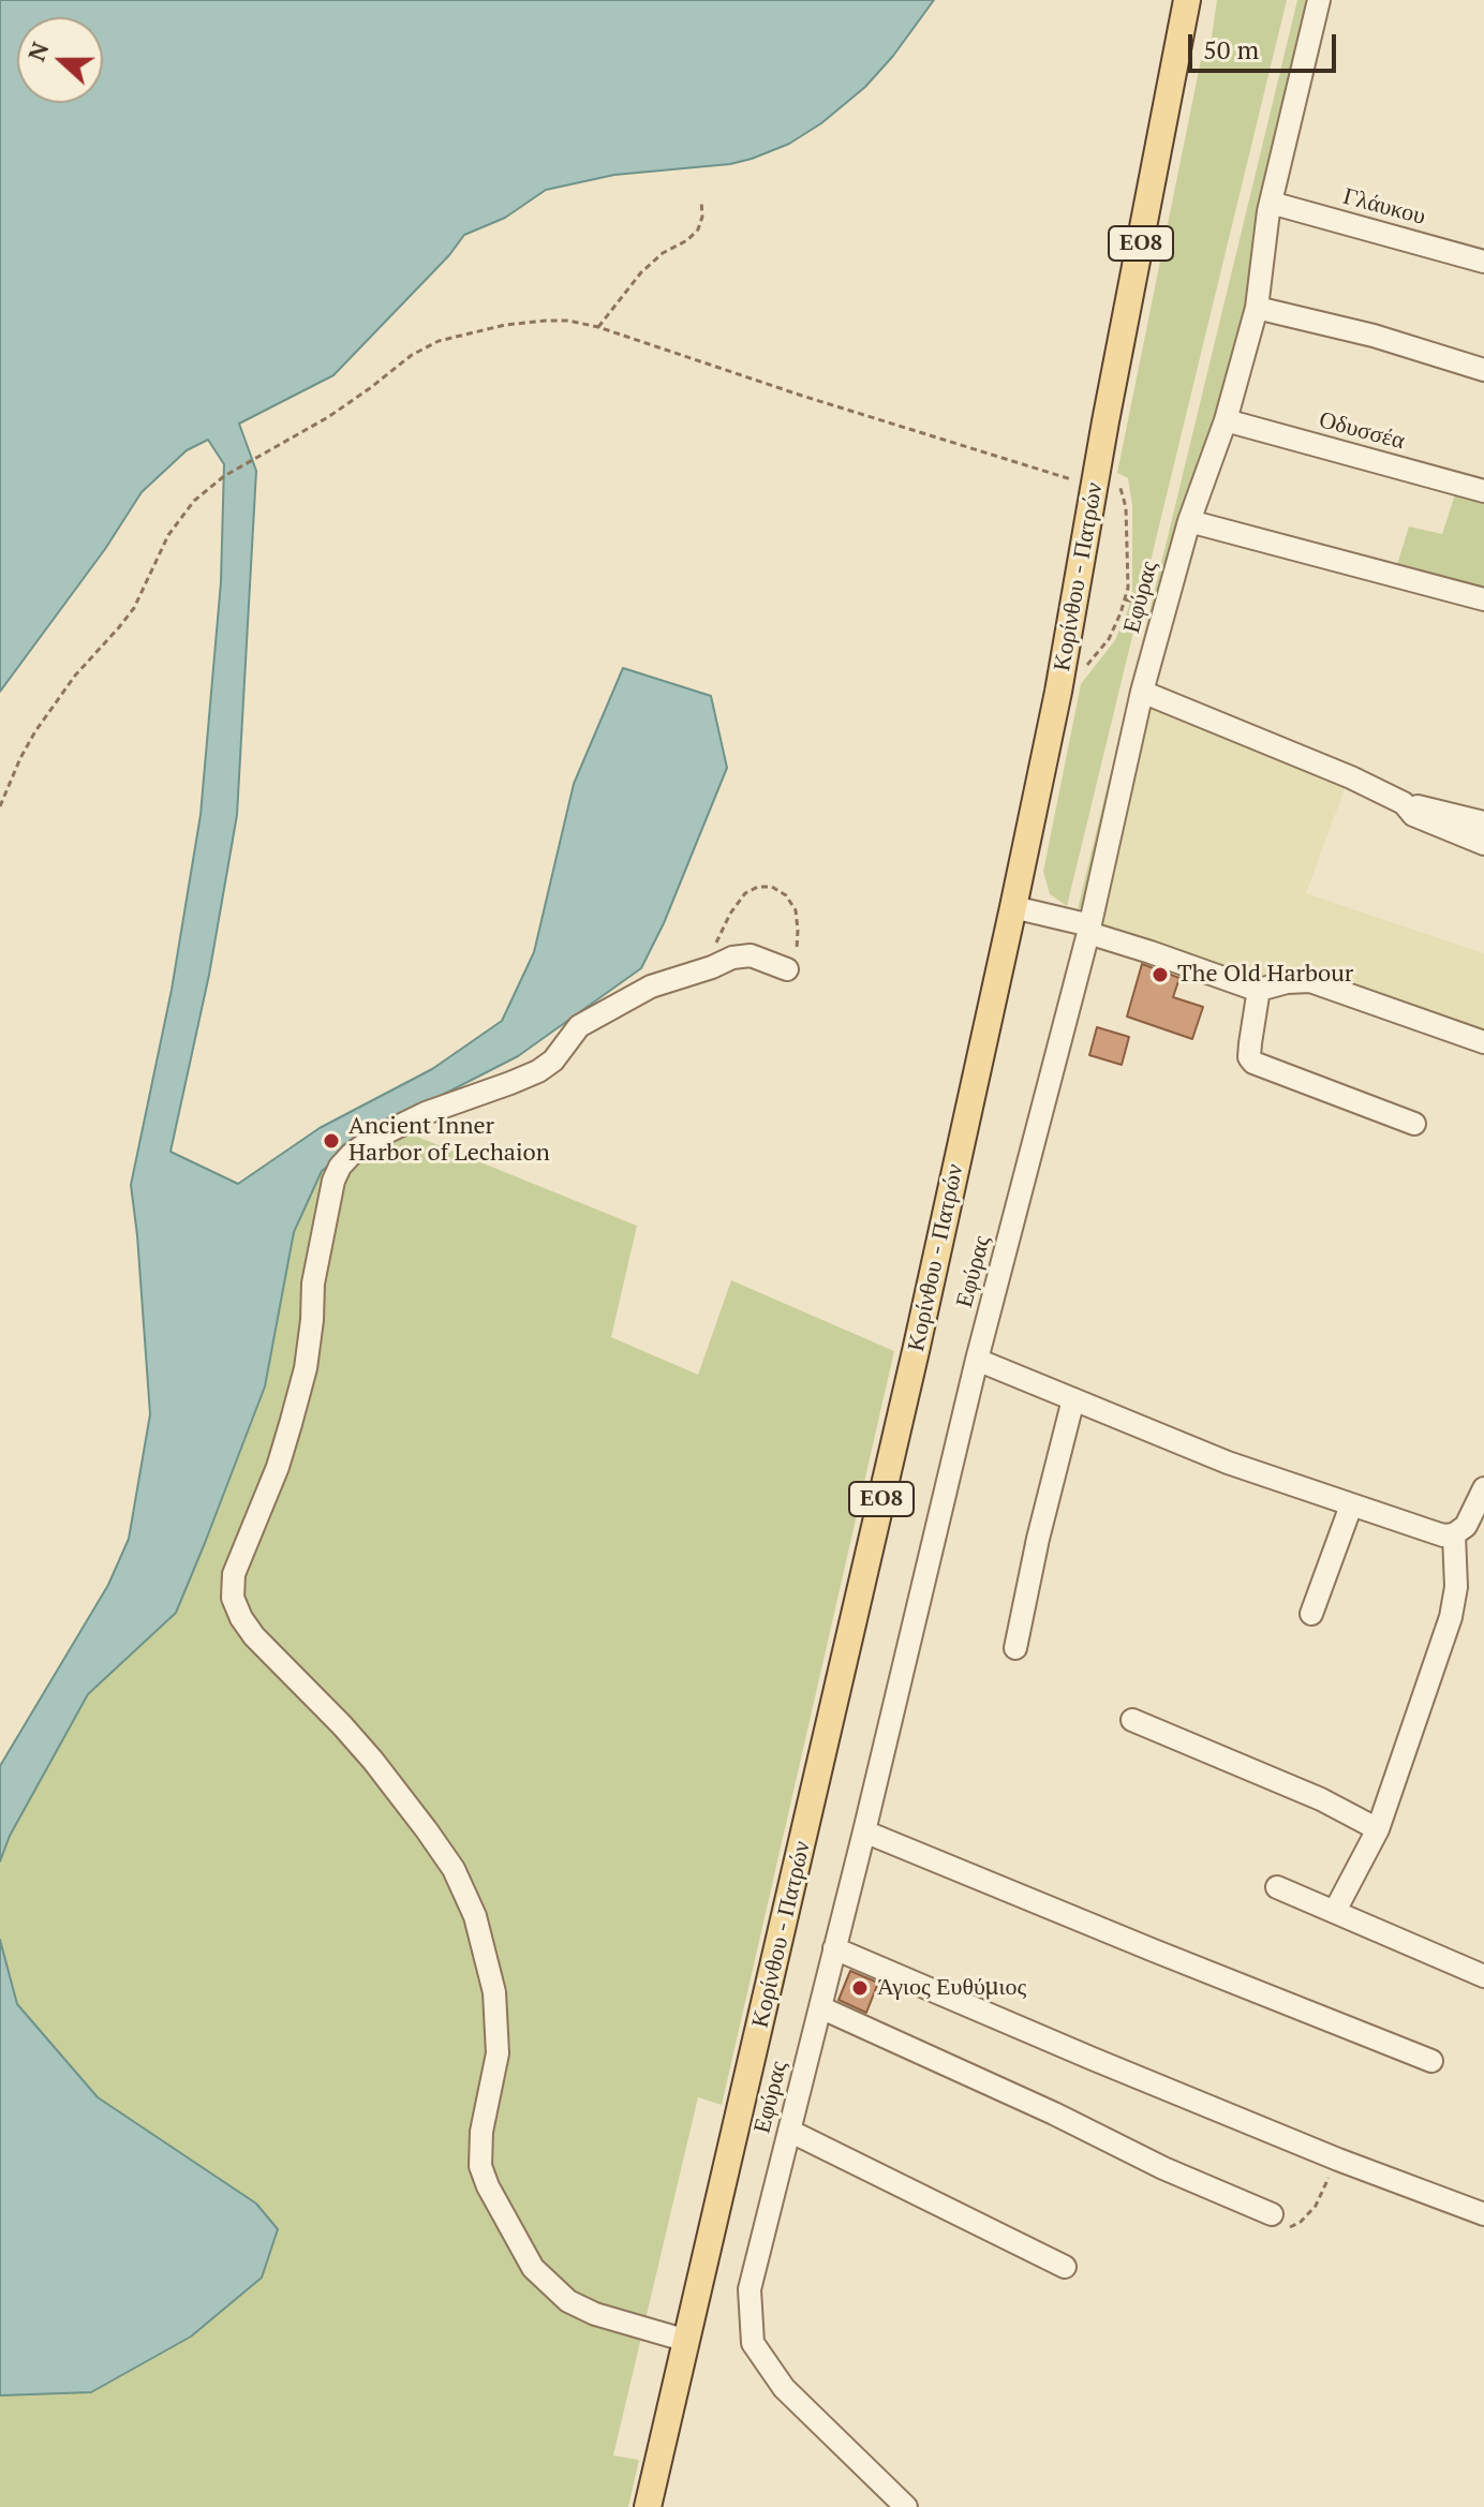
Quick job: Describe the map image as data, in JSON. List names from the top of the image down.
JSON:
{
  "streets": {
    "main road": ["ΕΟ8", "Κορίνθου - Πατρών"],
    "street": ["Γλάυκου", "Οδυσσέα", "Εφύρας"]
  },
  "crossings": [
    ["Γλάυκου", "Εφύρας"],
    ["Οδυσσέα", "Εφύρας"]
  ],
  "places": ["The Old Harbour", "Ancient Inner Harbor of Lechaion", "Άγιος Ευθύμιος"],
  "scale_bar": "50 m",
  "north": "left"
}
